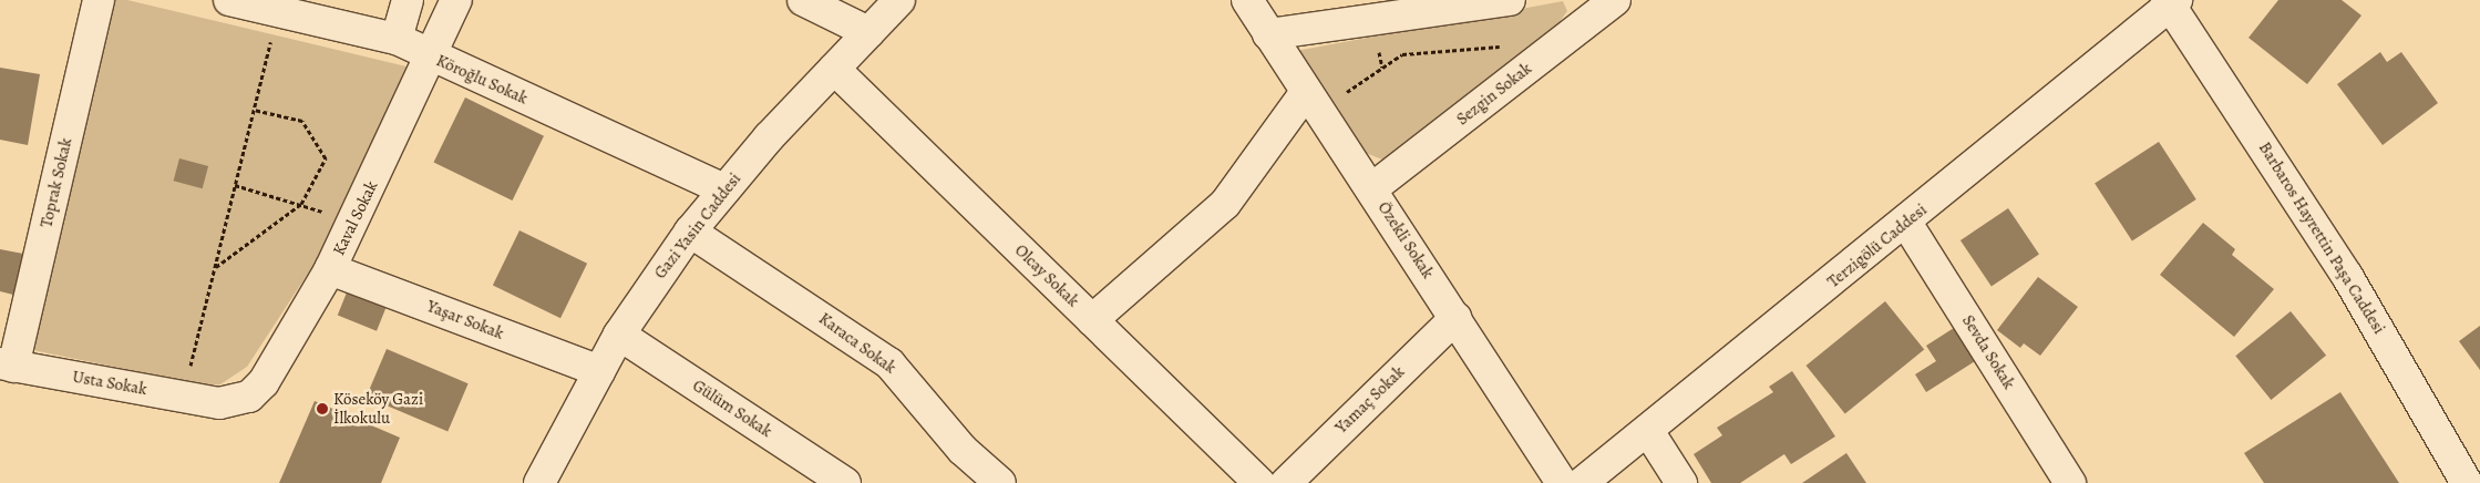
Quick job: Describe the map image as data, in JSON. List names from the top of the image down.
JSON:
{
  "streets": {
    "street": [
      "Köroğlu Sokak",
      "Sezgin Sokak",
      "Toprak Sokak",
      "Kaval Sokak",
      "Gazi Yasin Caddesi",
      "Barbaros Hayrettin Paşa Caddesi",
      "Özekli Sokak",
      "Terzigölü Caddesi",
      "Olcay Sokak",
      "Yaşar Sokak",
      "Karaca Sokak",
      "Sevda Sokak",
      "Usta Sokak",
      "Yamaç Sokak",
      "Gülüm Sokak"
    ]
  },
  "crossings": [
    ["Köroğlu Sokak", "Kaval Sokak"],
    ["Köroğlu Sokak", "Gazi Yasin Caddesi"],
    ["Sezgin Sokak", "Özekli Sokak"],
    ["Toprak Sokak", "Usta Sokak"],
    ["Kaval Sokak", "Yaşar Sokak"],
    ["Kaval Sokak", "Usta Sokak"],
    ["Gazi Yasin Caddesi", "Olcay Sokak"],
    ["Gazi Yasin Caddesi", "Yaşar Sokak"],
    ["Gazi Yasin Caddesi", "Karaca Sokak"],
    ["Gazi Yasin Caddesi", "Gülüm Sokak"],
    ["Barbaros Hayrettin Paşa Caddesi", "Terzigölü Caddesi"],
    ["Özekli Sokak", "Yamaç Sokak"],
    ["Terzigölü Caddesi", "Sevda Sokak"]
  ],
  "places": ["Köseköy Gazi İlkokulu"]
}
